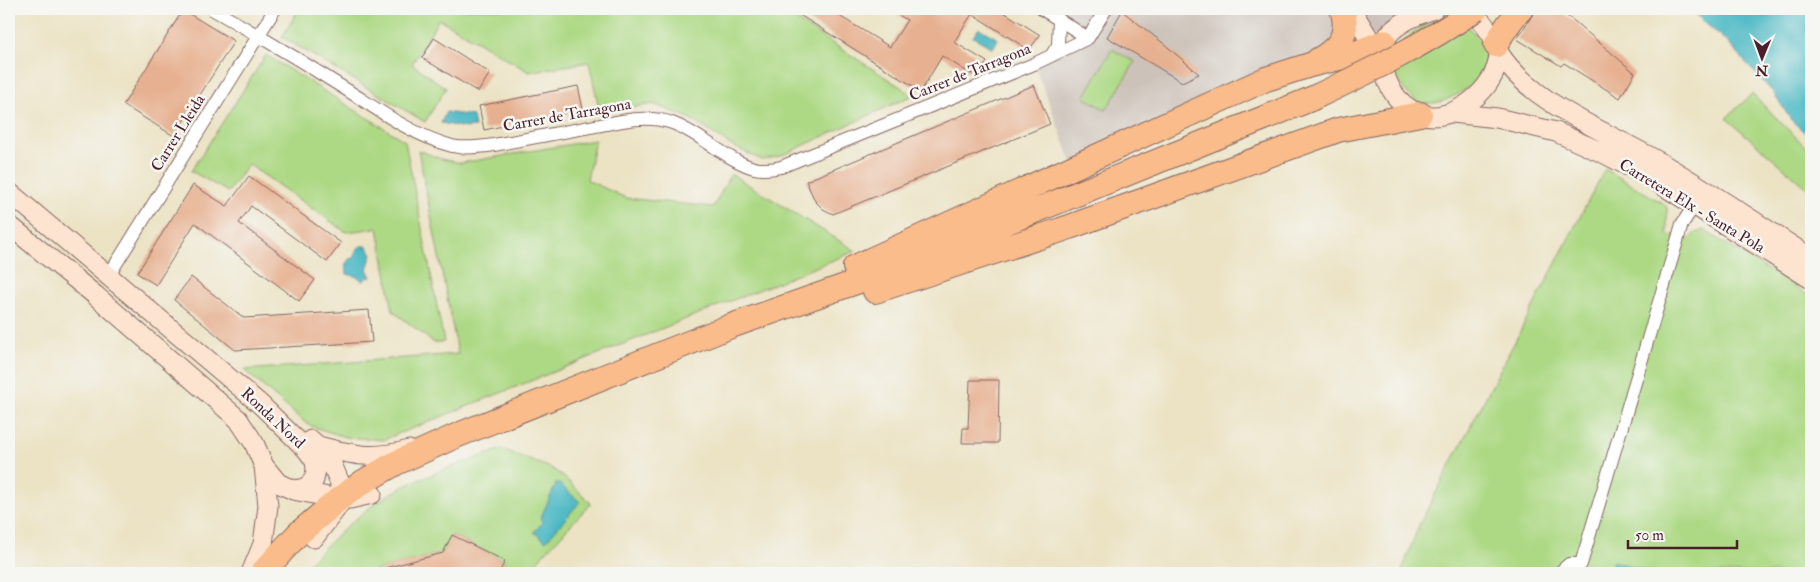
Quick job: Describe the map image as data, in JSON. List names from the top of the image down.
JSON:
{
  "streets": {
    "main road": ["Carretera Elx - Santa Pola", "Ronda Nord"],
    "street": ["Carrer de Tarragona", "Carrer Lleida"]
  },
  "crossings": [
    ["Carrer de Tarragona", "Carrer Lleida"],
    ["Carrer Lleida", "Ronda Nord"]
  ],
  "scale_bar": "50 m",
  "north": "bottom"
}
